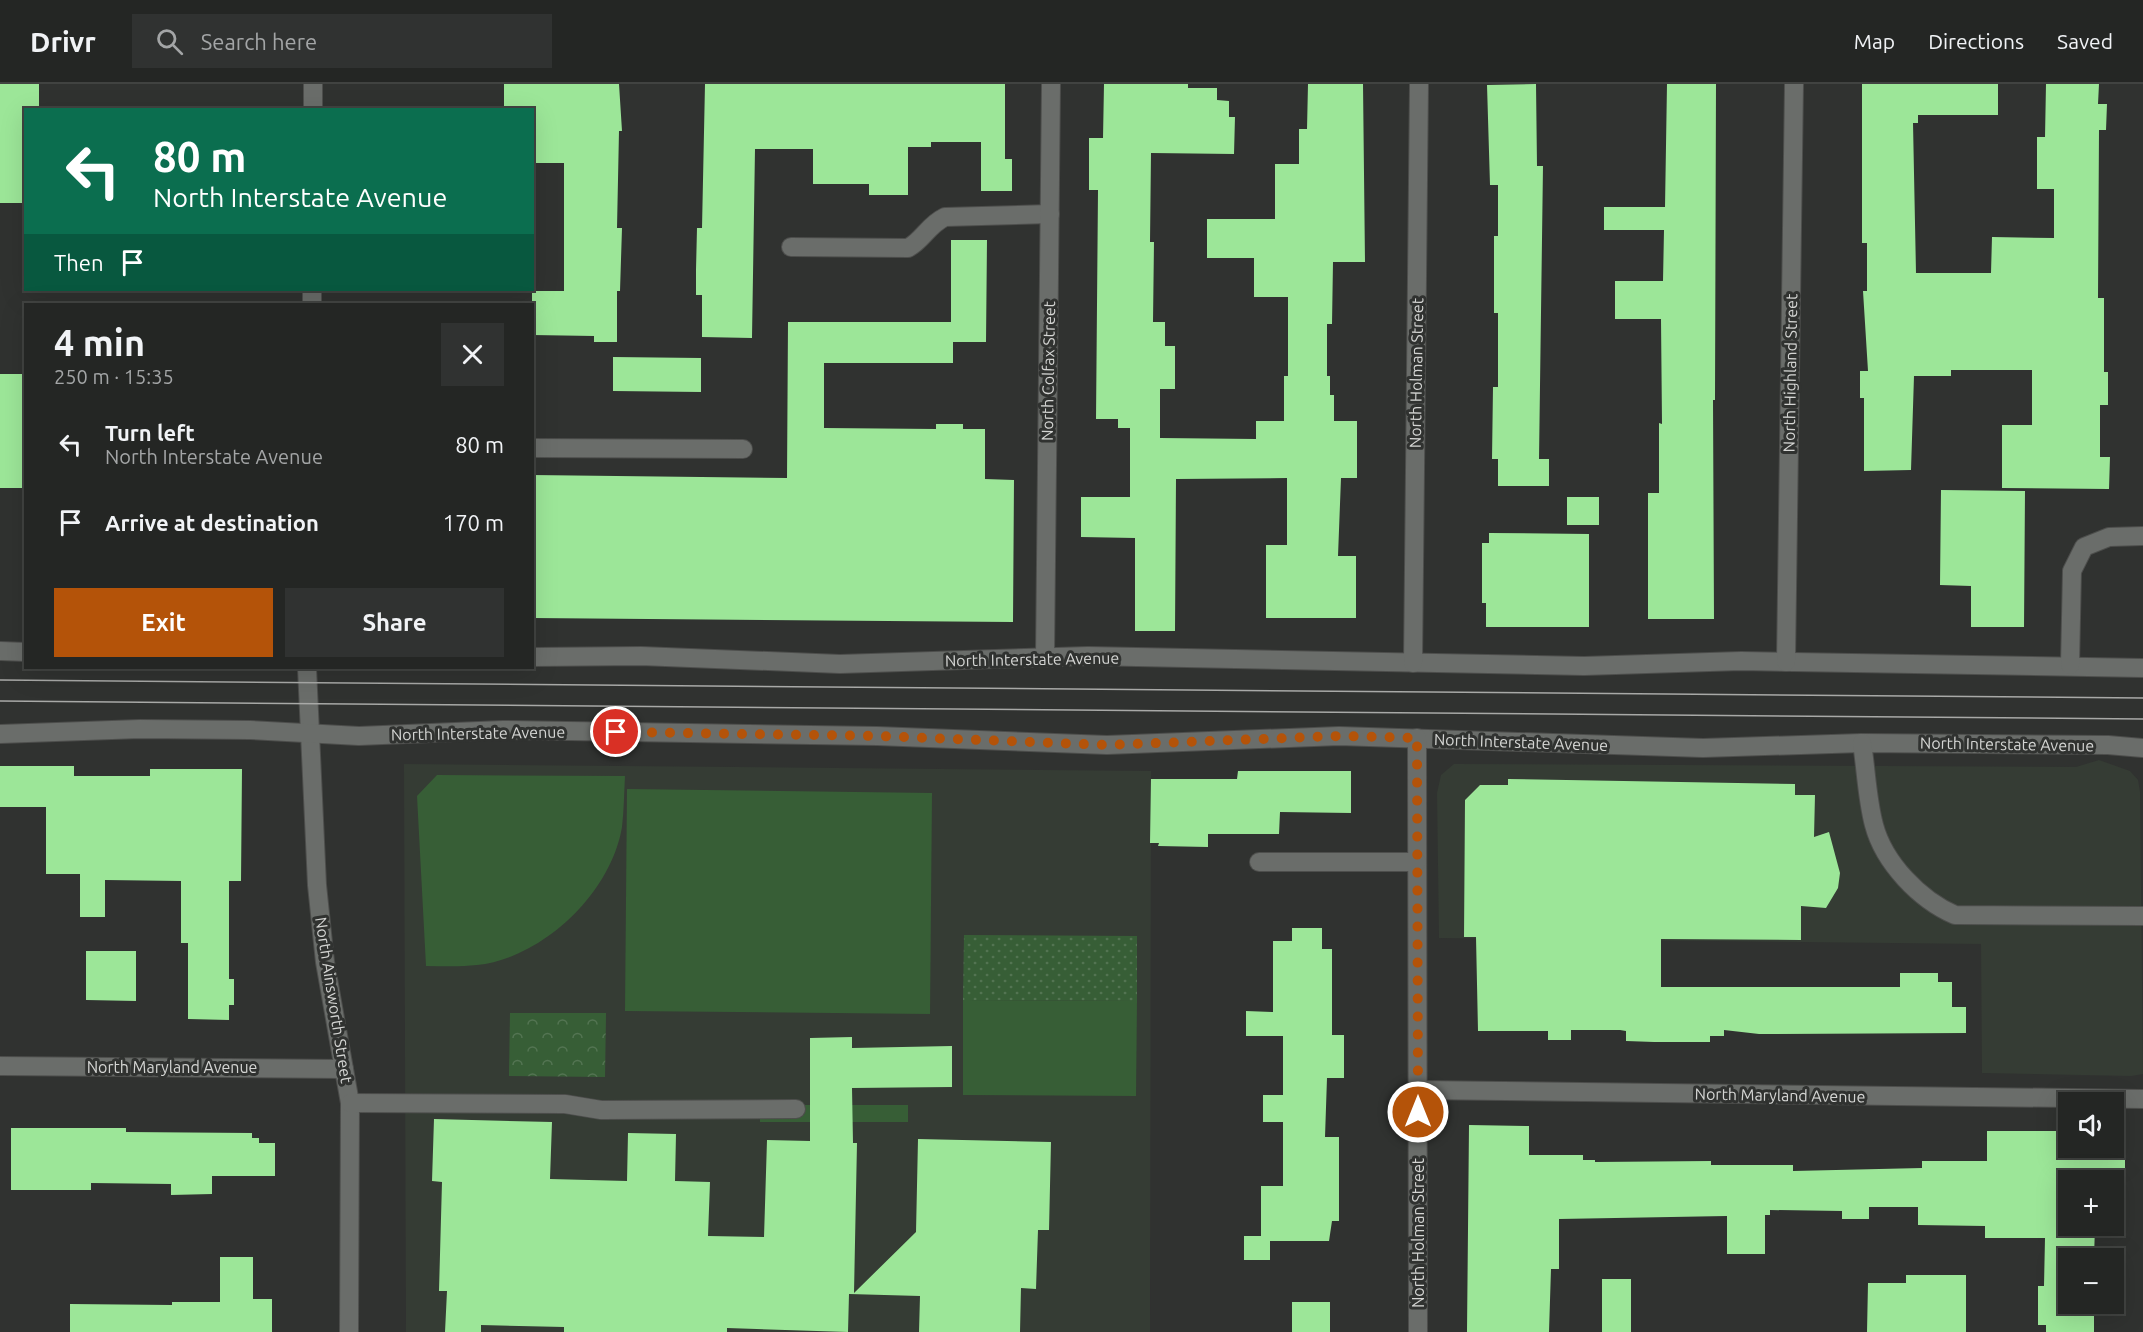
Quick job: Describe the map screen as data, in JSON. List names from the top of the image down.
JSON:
{
  "streets": {
    "street": [
      "North Colfax Street",
      "North Holman Street",
      "North Highland Street",
      "North Interstate Avenue",
      "North Ainsworth Street",
      "North Maryland Avenue"
    ]
  },
  "crossings": [
    ["North Colfax Street", "North Interstate Avenue"],
    ["North Holman Street", "North Interstate Avenue"],
    ["North Holman Street", "North Maryland Avenue"],
    ["North Highland Street", "North Interstate Avenue"],
    ["North Interstate Avenue", "North Ainsworth Street"],
    ["North Ainsworth Street", "North Maryland Avenue"]
  ],
  "page": {
    "header": "Drivr",
    "search": "Search here",
    "nav": ["Map", "Directions", "Saved"],
    "turn": ["80 m", "North Interstate Avenue"],
    "then": "Then",
    "heading": ["4 min", "250 m · 15:35"],
    "list": [
      {
        "name": "Turn left",
        "note": "North Interstate Avenue",
        "value": "80 m"
      },
      {
        "name": "Arrive at destination",
        "value": "170 m"
      }
    ],
    "buttons": ["Exit", "Share"],
    "map_buttons": ["+", "−"]
  }
}
